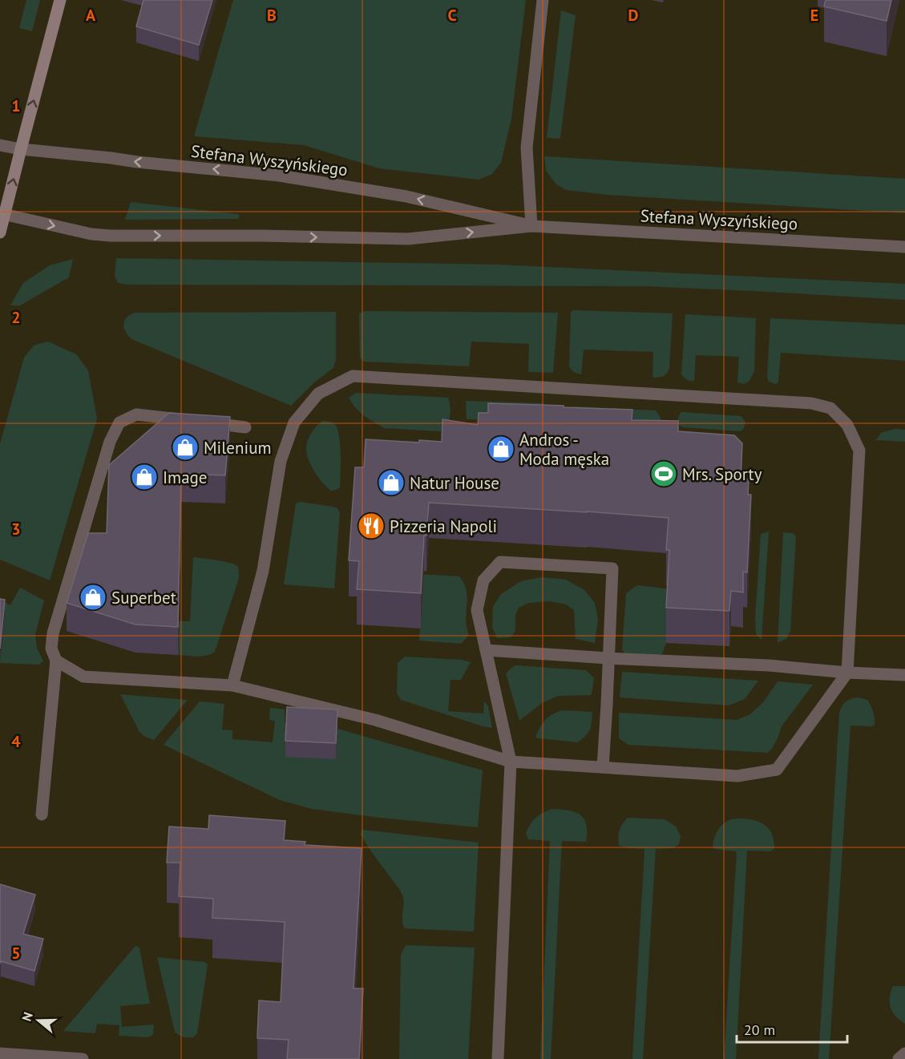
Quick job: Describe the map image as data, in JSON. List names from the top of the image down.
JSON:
{
  "streets": {
    "street": ["Stefana Wyszyńskiego"]
  },
  "places": {
    "shop": [
      "Milenium",
      "Andros - Moda męska",
      "Image",
      "Natur House",
      "Superbet"
    ],
    "sports": ["Mrs. Sporty"],
    "restaurant": ["Pizzeria Napoli"]
  },
  "scale_bar": "20 m",
  "north": "left",
  "grid": {
    "columns": [
      "A",
      "B",
      "C",
      "D",
      "E"
    ],
    "rows": [
      "1",
      "2",
      "3",
      "4",
      "5"
    ]
  }
}
